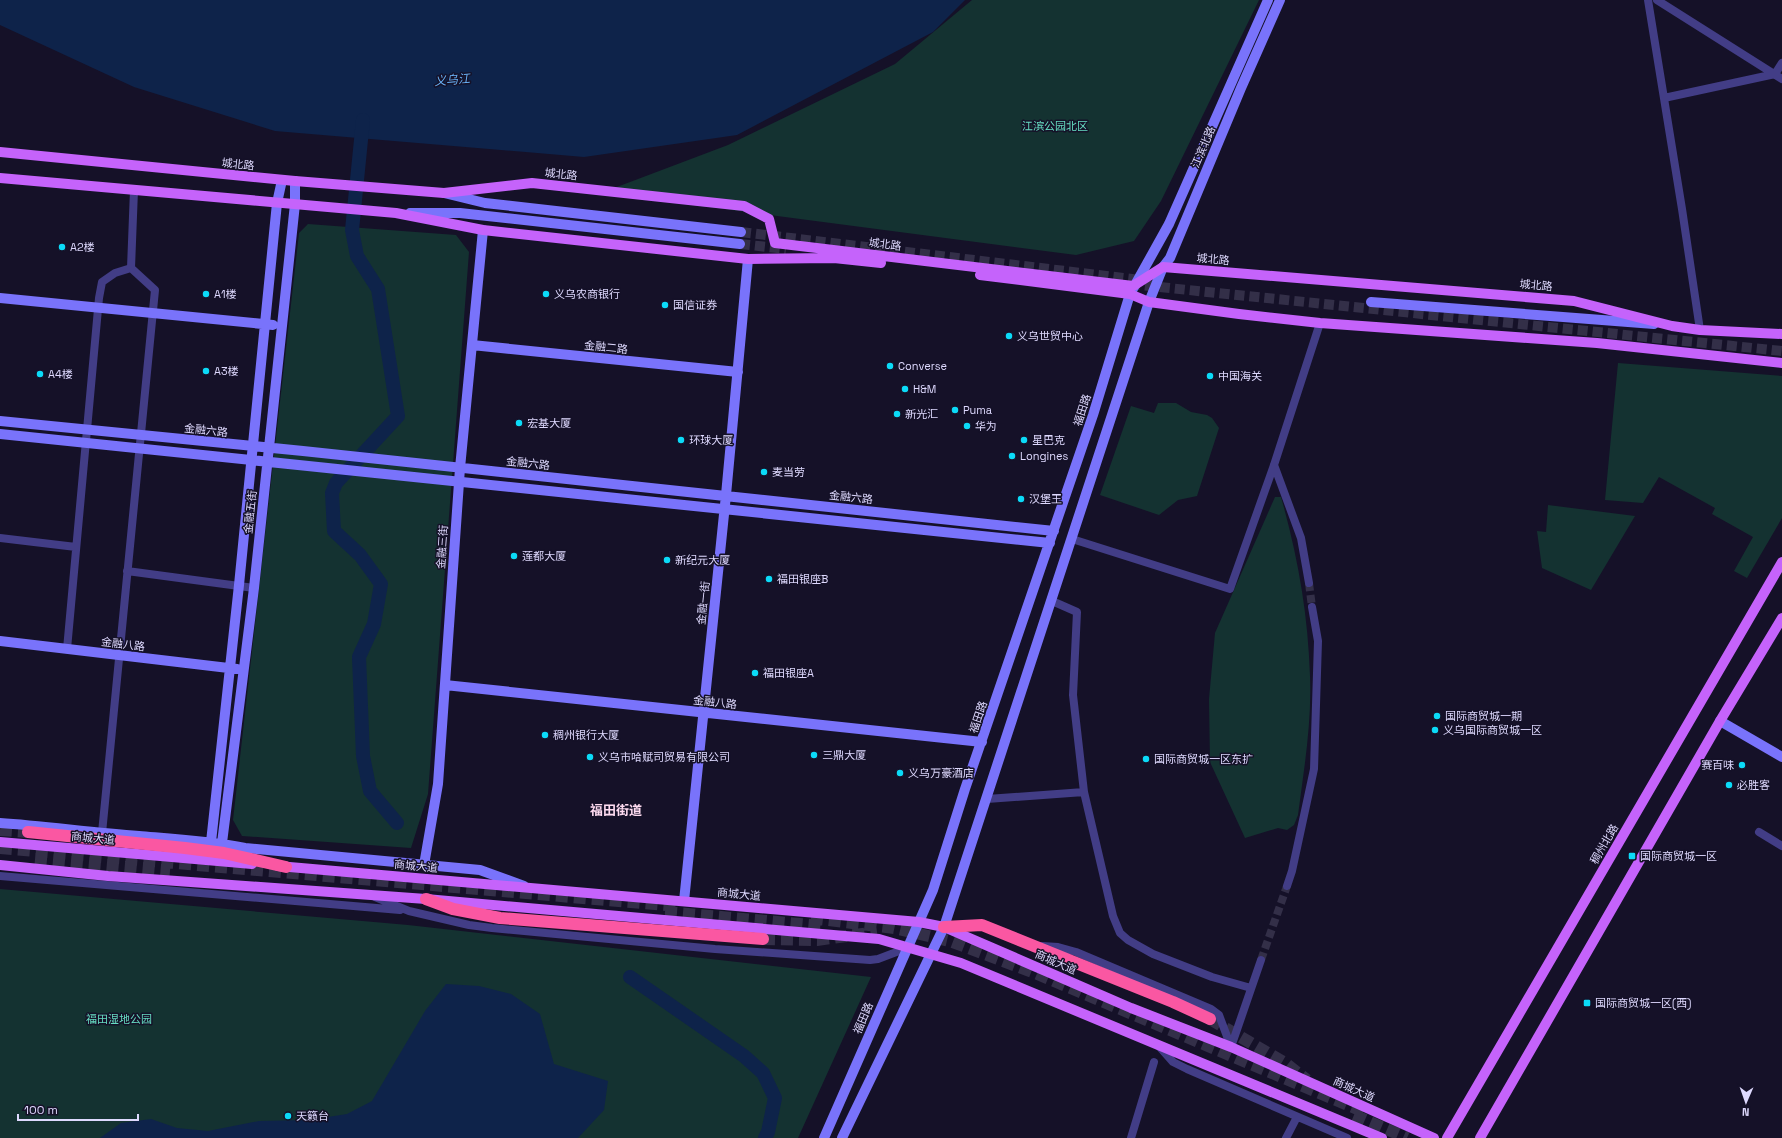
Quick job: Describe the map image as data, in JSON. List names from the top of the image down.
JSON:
{
  "streets": {
    "main road": ["城北路", "商城大道", "稠州北路"],
    "street": [
      "江滨北路",
      "金融二路",
      "福田路",
      "金融六路",
      "金融五街",
      "金融三街",
      "金融一街",
      "金融八路"
    ]
  },
  "crossings": [
    ["江滨北路", "城北路"],
    ["江滨北路", "福田路"],
    ["城北路", "福田路"],
    ["城北路", "金融五街"],
    ["城北路", "金融三街"],
    ["城北路", "金融一街"],
    ["金融二路", "金融三街"],
    ["金融二路", "金融一街"],
    ["福田路", "金融六路"],
    ["福田路", "金融八路"],
    ["福田路", "商城大道"],
    ["金融六路", "金融五街"],
    ["金融六路", "金融三街"],
    ["金融六路", "金融一街"],
    ["金融五街", "金融八路"],
    ["金融三街", "金融八路"],
    ["金融一街", "金融八路"],
    ["金融一街", "商城大道"]
  ],
  "districts": ["福田街道"],
  "water": ["义乌江"],
  "parks": ["江滨公园北区", "福田湿地公园"],
  "places": {
    "other": [
      "A2楼",
      "A1楼",
      "义乌农商银行",
      "国信证券",
      "义乌世贸中心",
      "Converse",
      "A3楼",
      "A4楼",
      "中国海关",
      "H&M",
      "Puma",
      "新光汇",
      "宏基大厦",
      "华为",
      "环球大厦",
      "星巴克",
      "Longines",
      "麦当劳",
      "汉堡王",
      "莲都大厦",
      "新纪元大厦",
      "福田银座B",
      "福田银座A",
      "国际商贸城一期",
      "义乌国际商贸城一区",
      "稠州银行大厦",
      "三鼎大厦",
      "义乌市哈赋司贸易有限公司",
      "国际商贸城一区东扩",
      "赛百味",
      "义乌万豪酒店",
      "必胜客",
      "天籁台"
    ],
    "transit": ["国际商贸城一区", "国际商贸城一区(西)"]
  },
  "scale_bar": "100 m",
  "north": "bottom"
}
